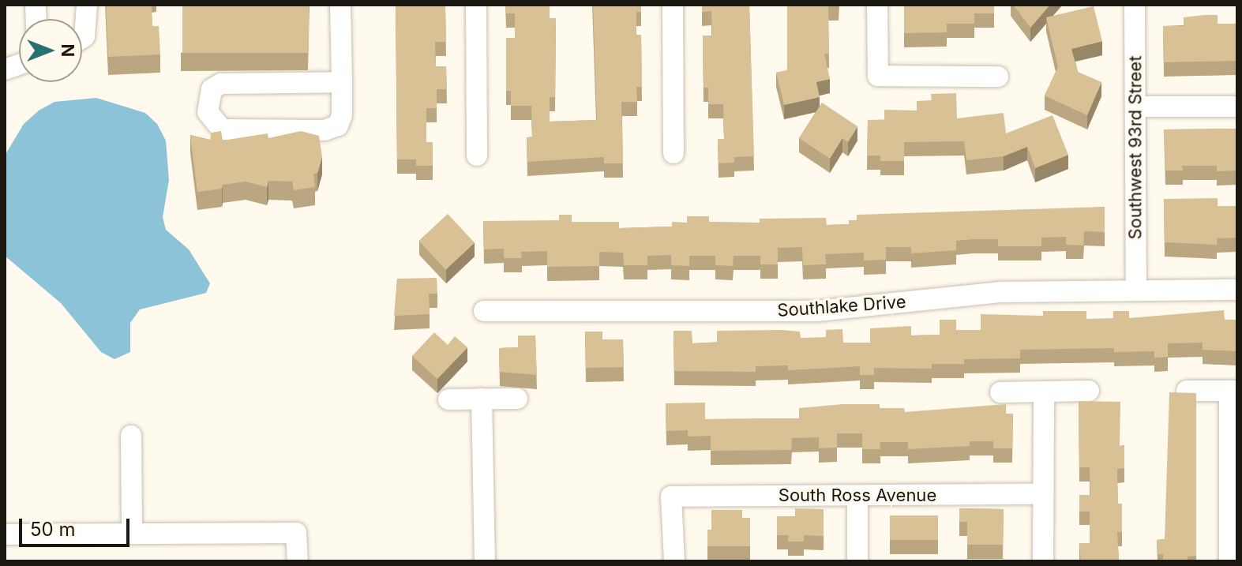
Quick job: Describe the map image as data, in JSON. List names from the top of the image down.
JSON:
{
  "streets": {
    "street": ["Southwest 93rd Street", "Southlake Drive", "South Ross Avenue"]
  },
  "crossings": [
    ["Southwest 93rd Street", "Southlake Drive"]
  ],
  "scale_bar": "50 m",
  "north": "right"
}
